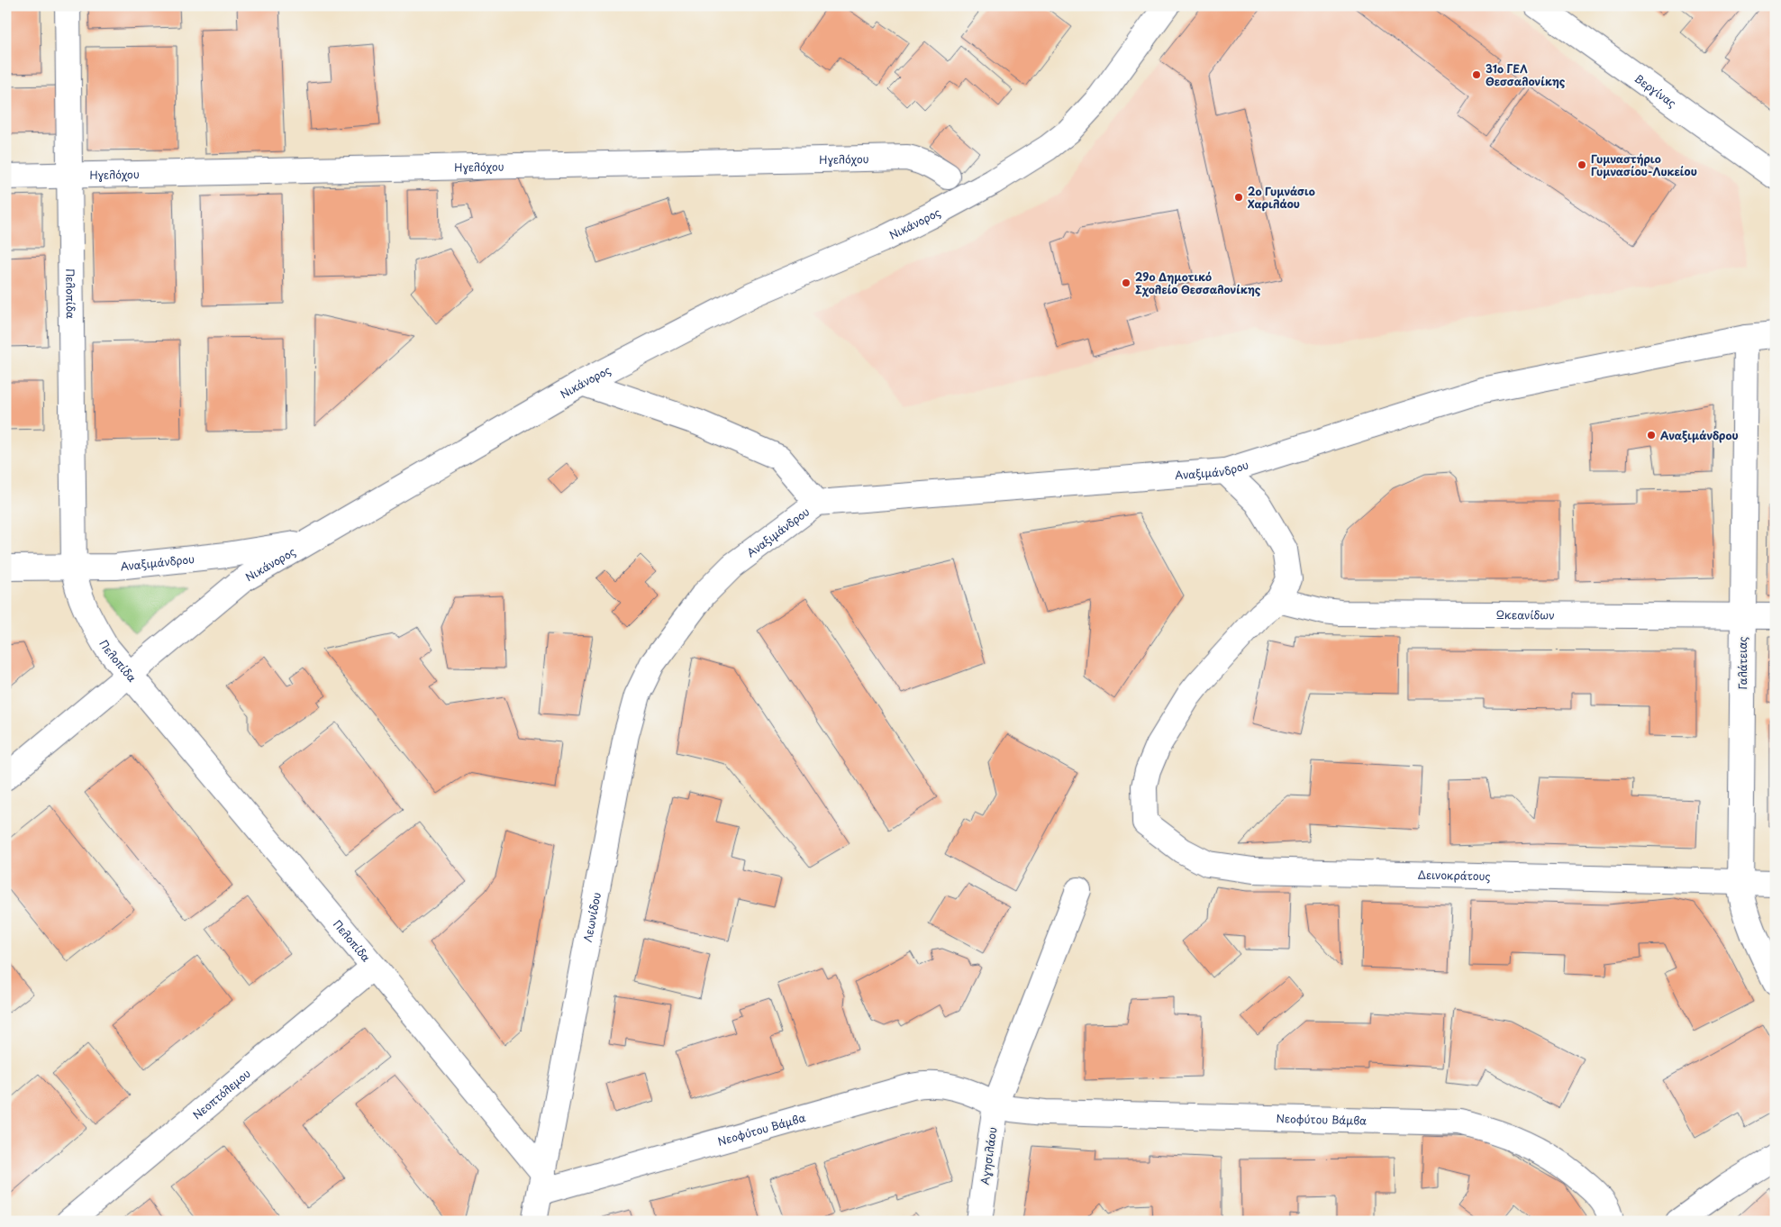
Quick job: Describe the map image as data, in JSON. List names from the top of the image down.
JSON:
{
  "streets": {
    "street": [
      "Βεργίνας",
      "Ηγελόχου",
      "Νικάνορος",
      "Πελοπίδα",
      "Αναξιμάνδρου",
      "Ωκεανίδων",
      "Γαλάτειας",
      "Δεινοκράτους",
      "Λεωνίδου",
      "Νεοπτόλεμου",
      "Νεοφύτου Βάμβα",
      "Αγησιλάου"
    ]
  },
  "crossings": [
    ["Ηγελόχου", "Πελοπίδα"],
    ["Νικάνορος", "Πελοπίδα"],
    ["Νικάνορος", "Αναξιμάνδρου"],
    ["Πελοπίδα", "Αναξιμάνδρου"],
    ["Πελοπίδα", "Λεωνίδου"],
    ["Πελοπίδα", "Νεοπτόλεμου"],
    ["Πελοπίδα", "Νεοφύτου Βάμβα"],
    ["Αναξιμάνδρου", "Γαλάτειας"],
    ["Αναξιμάνδρου", "Λεωνίδου"],
    ["Ωκεανίδων", "Γαλάτειας"],
    ["Ωκεανίδων", "Δεινοκράτους"],
    ["Γαλάτειας", "Δεινοκράτους"],
    ["Λεωνίδου", "Νεοφύτου Βάμβα"],
    ["Νεοφύτου Βάμβα", "Αγησιλάου"]
  ],
  "places": [
    "31ο ΓΕΛ Θεσσαλονίκης",
    "Γυμναστήριο Γυμνασίου-Λυκείου",
    "2ο Γυμνάσιο Χαριλάου",
    "29ο Δημοτικό Σχολείο Θεσσαλονίκης",
    "Αναξιμάνδρου"
  ]
}
